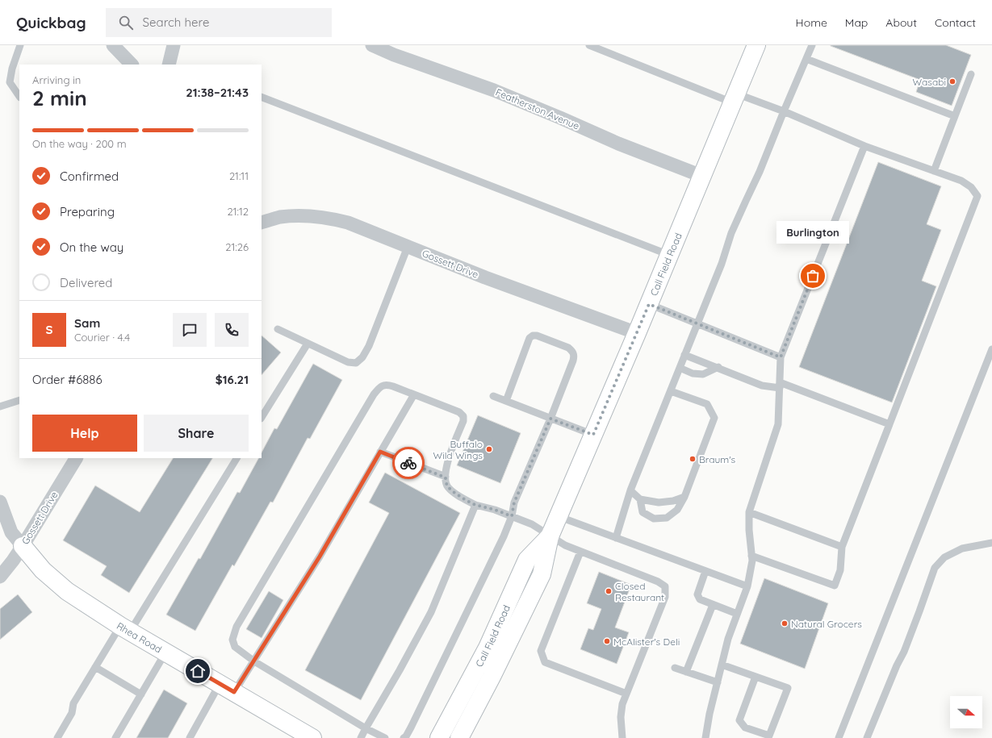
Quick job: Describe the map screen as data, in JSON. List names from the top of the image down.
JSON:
{
  "streets": {
    "main road": ["Call Field Road", "Rhea Road"],
    "street": ["Featherston Avenue", "Gossett Drive"]
  },
  "crossings": [
    ["Featherston Avenue", "Call Field Road"],
    ["Gossett Drive", "Call Field Road"],
    ["Gossett Drive", "Rhea Road"]
  ],
  "places": [
    "Wasabi",
    "Burlington",
    "Buffalo Wild Wings",
    "Braum's",
    "Closed Restaurant",
    "Natural Grocers",
    "McAlister's Deli"
  ],
  "north": "right",
  "page": {
    "header": "Quickbag",
    "search": "Search here",
    "nav": [
      "Home",
      "Map",
      "About",
      "Contact"
    ],
    "heading": ["2 min", "Arriving in", "21:38–21:43"],
    "panel": [
      "Sam",
      "Courier · 4.4",
      "Order #6886",
      "$16.21"
    ],
    "bar": "On the way · 200 m",
    "list": [
      ["Confirmed", "21:11"],
      ["Preparing", "21:12"],
      ["On the way", "21:26"],
      "Delivered"
    ],
    "bubble": "Burlington",
    "round": "S",
    "buttons": ["Help", "Share"]
  }
}
